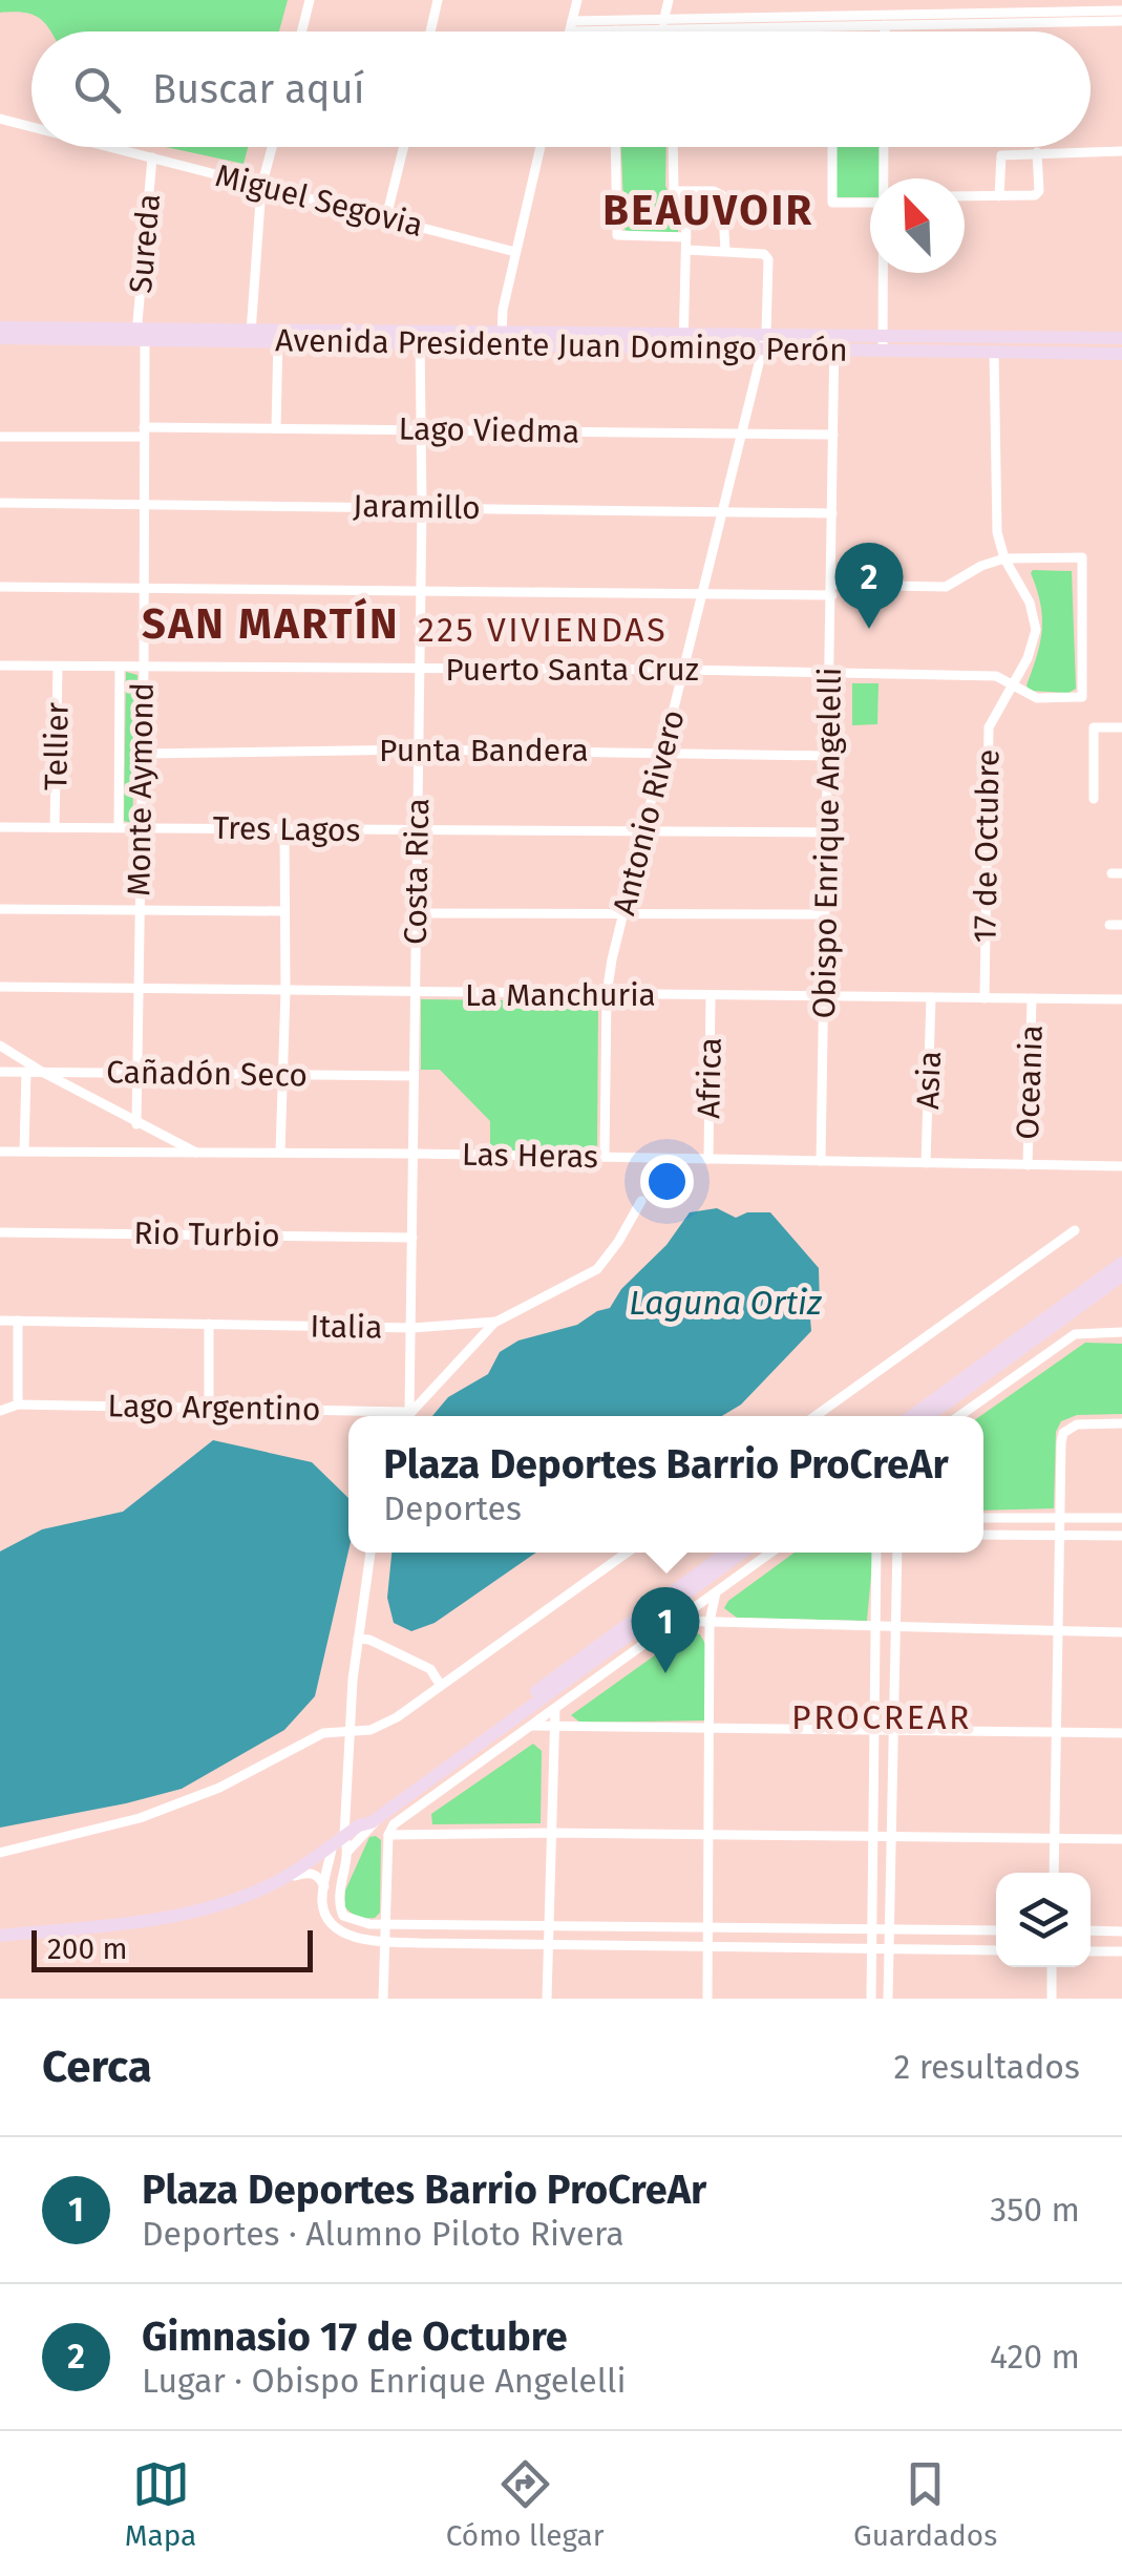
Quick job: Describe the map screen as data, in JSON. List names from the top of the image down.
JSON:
{
  "streets": {
    "main road": ["Avenida Presidente Juan Domingo Perón"],
    "street": [
      "Miguel Segovia",
      "Sureda",
      "Lago Viedma",
      "Jaramillo",
      "Puerto Santa Cruz",
      "Tellier",
      "Punta Bandera",
      "Monte Aymond",
      "Antonio Rivero",
      "Tres Lagos",
      "Obispo Enrique Angelelli",
      "17 de Octubre",
      "Costa Rica",
      "La Manchuria",
      "Cañadón Seco",
      "Africa",
      "Asia",
      "Oceania",
      "Las Heras",
      "Rio Turbio",
      "Italia",
      "Lago Argentino"
    ]
  },
  "crossings": [
    ["Miguel Segovia", "Sureda"],
    ["Sureda", "Avenida Presidente Juan Domingo Perón"],
    ["Sureda", "Monte Aymond"],
    ["Avenida Presidente Juan Domingo Perón", "Monte Aymond"],
    ["Avenida Presidente Juan Domingo Perón", "Antonio Rivero"],
    ["Avenida Presidente Juan Domingo Perón", "Obispo Enrique Angelelli"],
    ["Avenida Presidente Juan Domingo Perón", "17 de Octubre"],
    ["Avenida Presidente Juan Domingo Perón", "Costa Rica"],
    ["Lago Viedma", "Monte Aymond"],
    ["Lago Viedma", "Antonio Rivero"],
    ["Lago Viedma", "Obispo Enrique Angelelli"],
    ["Lago Viedma", "Costa Rica"],
    ["Jaramillo", "Monte Aymond"],
    ["Jaramillo", "Antonio Rivero"],
    ["Jaramillo", "Obispo Enrique Angelelli"],
    ["Jaramillo", "Costa Rica"],
    ["Puerto Santa Cruz", "Tellier"],
    ["Puerto Santa Cruz", "Monte Aymond"],
    ["Puerto Santa Cruz", "Antonio Rivero"],
    ["Puerto Santa Cruz", "Obispo Enrique Angelelli"],
    ["Puerto Santa Cruz", "17 de Octubre"],
    ["Puerto Santa Cruz", "Costa Rica"],
    ["Tellier", "Tres Lagos"],
    ["Punta Bandera", "Monte Aymond"],
    ["Punta Bandera", "Antonio Rivero"],
    ["Punta Bandera", "Obispo Enrique Angelelli"],
    ["Punta Bandera", "Costa Rica"],
    ["Monte Aymond", "Tres Lagos"],
    ["Monte Aymond", "La Manchuria"],
    ["Monte Aymond", "Cañadón Seco"],
    ["Antonio Rivero", "Tres Lagos"],
    ["Antonio Rivero", "La Manchuria"],
    ["Antonio Rivero", "Las Heras"],
    ["Tres Lagos", "Obispo Enrique Angelelli"],
    ["Tres Lagos", "Costa Rica"],
    ["Obispo Enrique Angelelli", "La Manchuria"],
    ["Obispo Enrique Angelelli", "Las Heras"],
    ["17 de Octubre", "La Manchuria"],
    ["Costa Rica", "La Manchuria"],
    ["Costa Rica", "Cañadón Seco"],
    ["Costa Rica", "Las Heras"],
    ["Costa Rica", "Rio Turbio"],
    ["Costa Rica", "Italia"],
    ["Costa Rica", "Lago Argentino"],
    ["La Manchuria", "Africa"],
    ["La Manchuria", "Asia"],
    ["La Manchuria", "Oceania"],
    ["Africa", "Las Heras"],
    ["Asia", "Las Heras"],
    ["Oceania", "Las Heras"]
  ],
  "districts": [
    "BEAUVOIR",
    "SAN MARTÍN",
    "225 VIVIENDAS",
    "PROCREAR"
  ],
  "water": ["Laguna Ortiz"],
  "scale_bar": "200 m",
  "north": "top left",
  "page": {
    "search": "Buscar aquí",
    "pins": ["2", "1"],
    "popup": ["Plaza Deportes Barrio ProCreAr", "Deportes"],
    "scale": "200 m",
    "heading": ["Cerca", "2 resultados"],
    "list": [
      {
        "mark": "1",
        "name": "Plaza Deportes Barrio ProCreAr",
        "note": "Deportes · Alumno Piloto Rivera",
        "value": "350 m"
      },
      {
        "mark": "2",
        "name": "Gimnasio 17 de Octubre",
        "note": "Lugar · Obispo Enrique Angelelli",
        "value": "420 m"
      }
    ],
    "nav": ["Mapa", "Cómo llegar", "Guardados"]
  }
}
